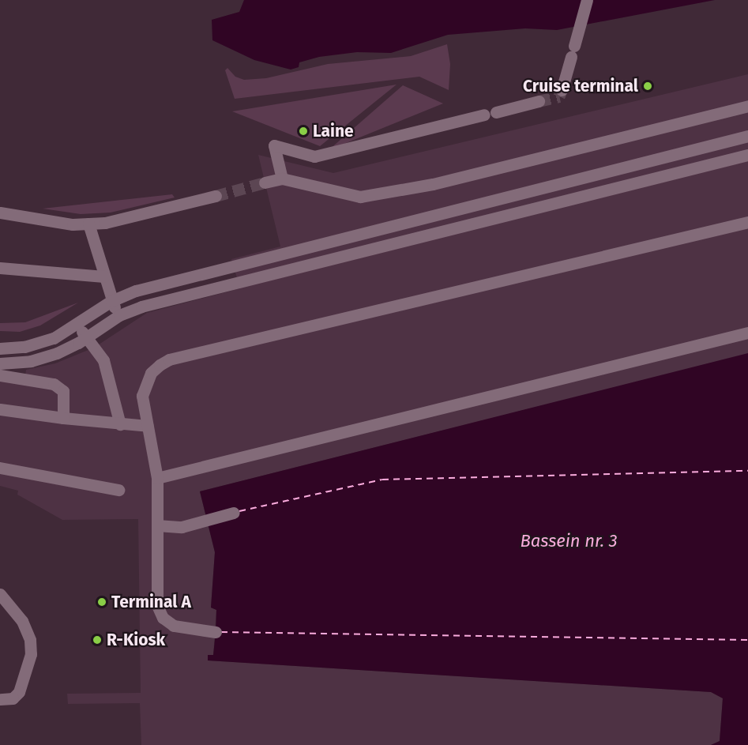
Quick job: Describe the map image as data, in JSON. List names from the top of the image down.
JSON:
{
  "water": ["Bassein nr. 3"],
  "places": [
    "Cruise terminal",
    "Laine",
    "Terminal A",
    "R-Kiosk"
  ]
}
